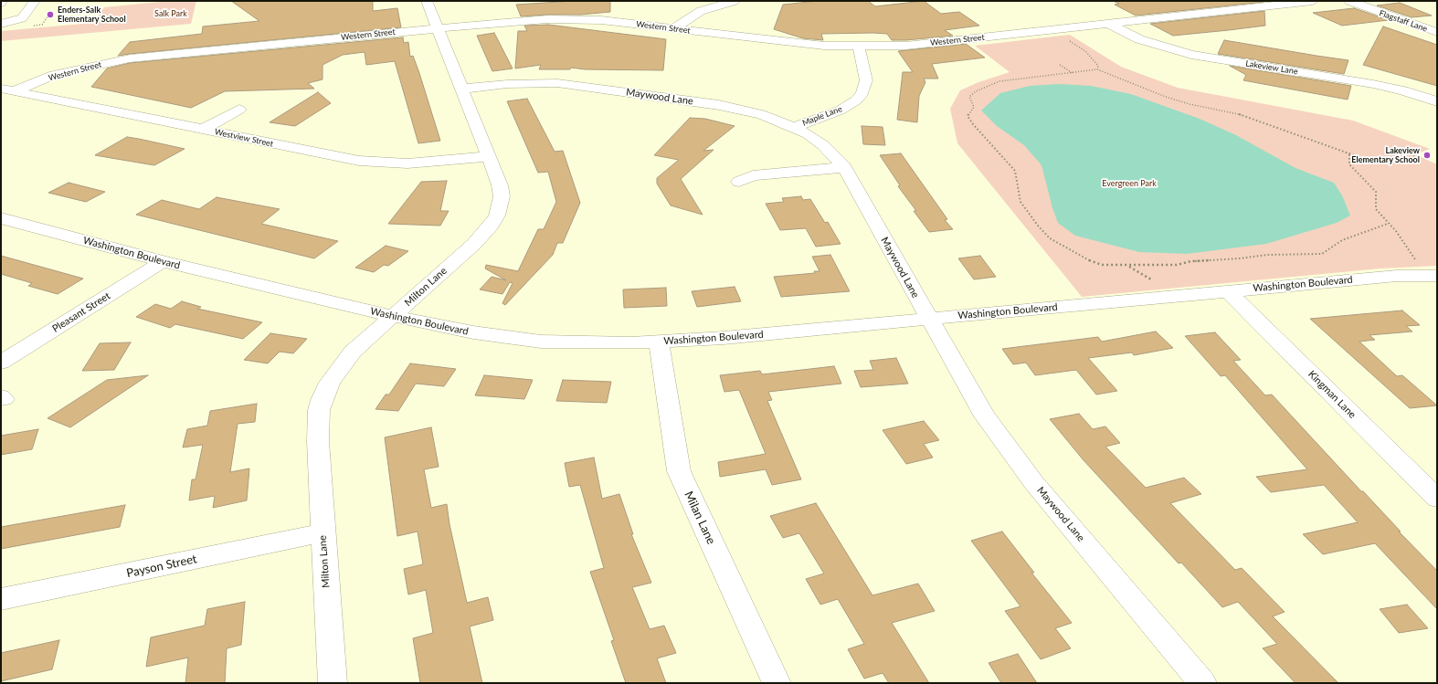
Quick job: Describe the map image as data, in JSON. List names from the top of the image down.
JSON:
{
  "streets": {
    "street": [
      "Flagstaff Lane",
      "Western Street",
      "Lakeview Lane",
      "Maywood Lane",
      "Maple Lane",
      "Westview Street",
      "Washington Boulevard",
      "Milton Lane",
      "Pleasant Street",
      "Kingman Lane",
      "Milan Lane",
      "Payson Street"
    ]
  },
  "crossings": [
    ["Western Street", "Lakeview Lane"],
    ["Western Street", "Maple Lane"],
    ["Western Street", "Westview Street"],
    ["Western Street", "Milton Lane"],
    ["Maywood Lane", "Maple Lane"],
    ["Maywood Lane", "Washington Boulevard"],
    ["Maywood Lane", "Milton Lane"],
    ["Westview Street", "Milton Lane"],
    ["Washington Boulevard", "Milton Lane"],
    ["Washington Boulevard", "Pleasant Street"],
    ["Washington Boulevard", "Kingman Lane"],
    ["Washington Boulevard", "Milan Lane"],
    ["Milton Lane", "Payson Street"]
  ],
  "parks": ["Salk Park", "Evergreen Park"],
  "places": ["Enders-Salk Elementary School", "Lakeview Elementary School"]
}
